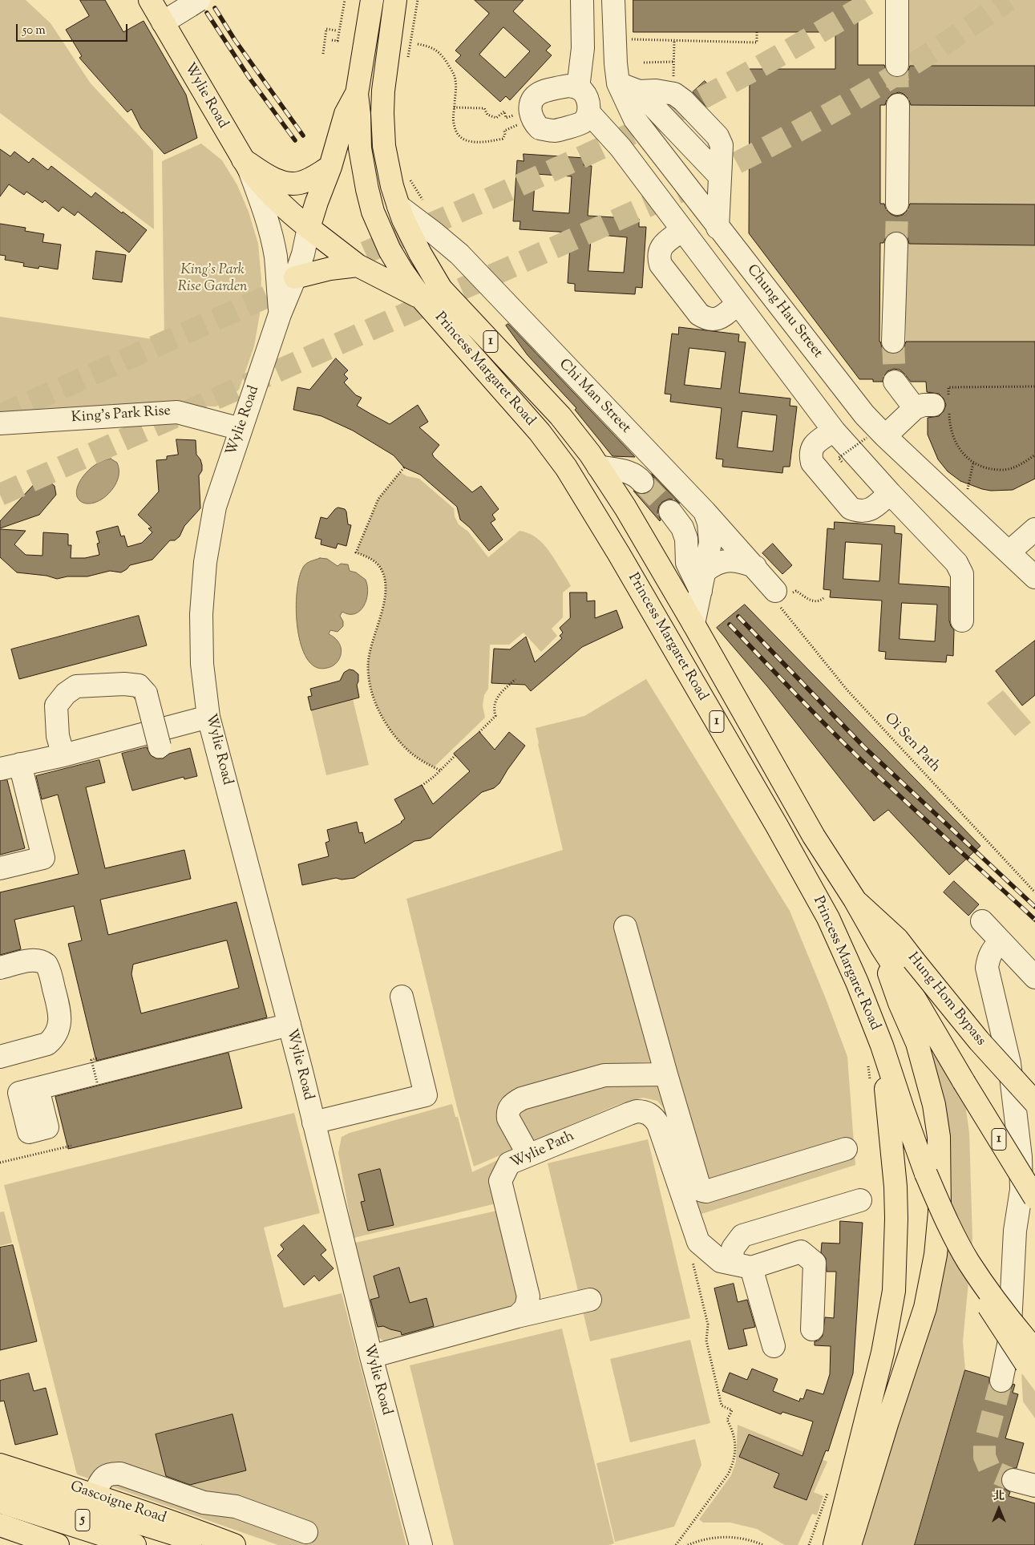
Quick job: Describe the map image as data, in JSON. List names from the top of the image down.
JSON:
{
  "streets": {
    "main road": [
      "Wylie Road",
      "1",
      "Princess Margaret Road",
      "Hung Hom Bypass",
      "Gascoigne Road",
      "5"
    ],
    "street": [
      "Chung Hau Street",
      "Chi Man Street",
      "King's Park Rise",
      "Wylie Path"
    ],
    "path": ["Oi Sen Path"]
  },
  "crossings": [
    ["Wylie Road", "King's Park Rise"],
    ["Princess Margaret Road", "Chi Man Street"],
    ["Princess Margaret Road", "Hung Hom Bypass"],
    ["Chi Man Street", "Oi Sen Path"]
  ],
  "parks": ["King's Park Rise Garden"],
  "scale_bar": "50 m",
  "north": "top"
}
